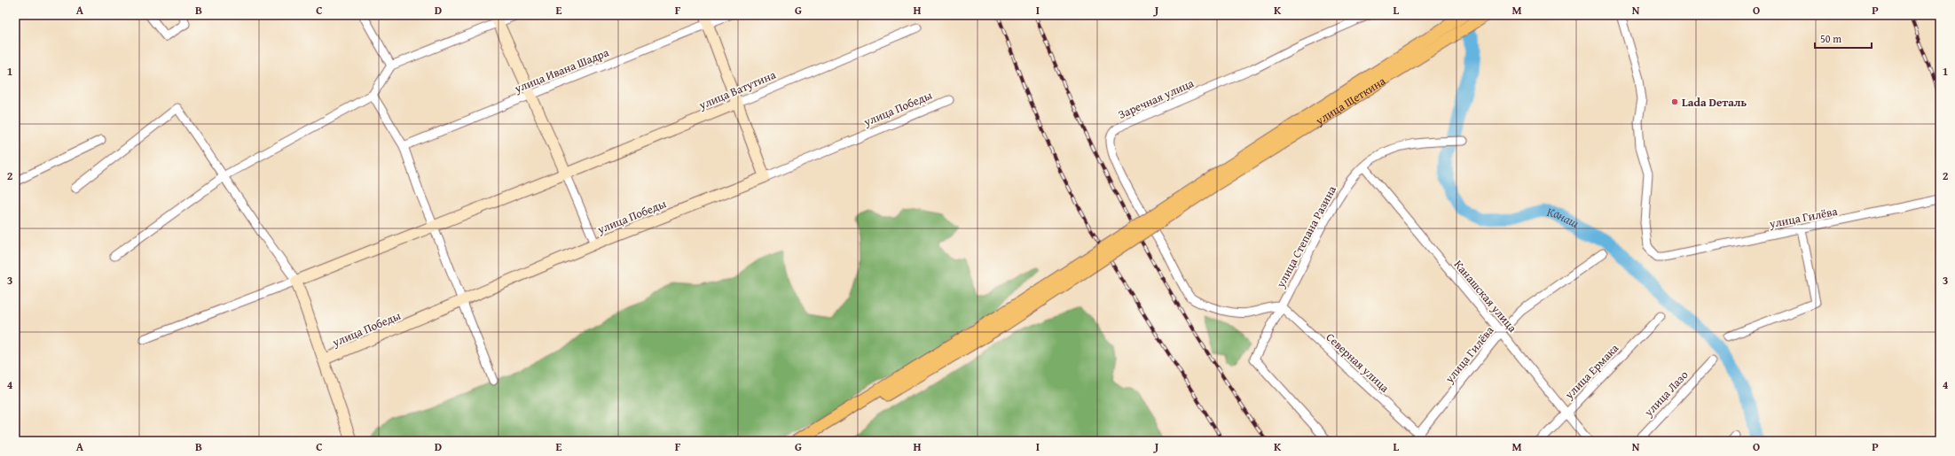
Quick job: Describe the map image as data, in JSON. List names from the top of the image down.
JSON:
{
  "streets": {
    "main road": ["улица Щеткина"],
    "street": [
      "улица Ивана Шадра",
      "улица Ватутина",
      "Заречная улица",
      "улица Победы",
      "улица Гилёва",
      "улица Степана Разина",
      "Канашская улица",
      "Северная улица",
      "улица Ермака",
      "улица Лазо"
    ]
  },
  "crossings": [
    ["Заречная улица", "улица Степана Разина"],
    ["Заречная улица", "Северная улица"],
    ["улица Гилёва", "Канашская улица"],
    ["улица Гилёва", "Северная улица"],
    ["улица Степана Разина", "Канашская улица"],
    ["улица Степана Разина", "Северная улица"],
    ["Канашская улица", "улица Ермака"]
  ],
  "water": ["Канаш"],
  "places": ["Lada Dеталь"],
  "scale_bar": "50 m",
  "grid": {
    "columns": [
      "A",
      "B",
      "C",
      "D",
      "E",
      "F",
      "G",
      "H",
      "I",
      "J",
      "K",
      "L",
      "M",
      "N",
      "O",
      "P"
    ],
    "rows": [
      "1",
      "2",
      "3",
      "4"
    ]
  }
}
